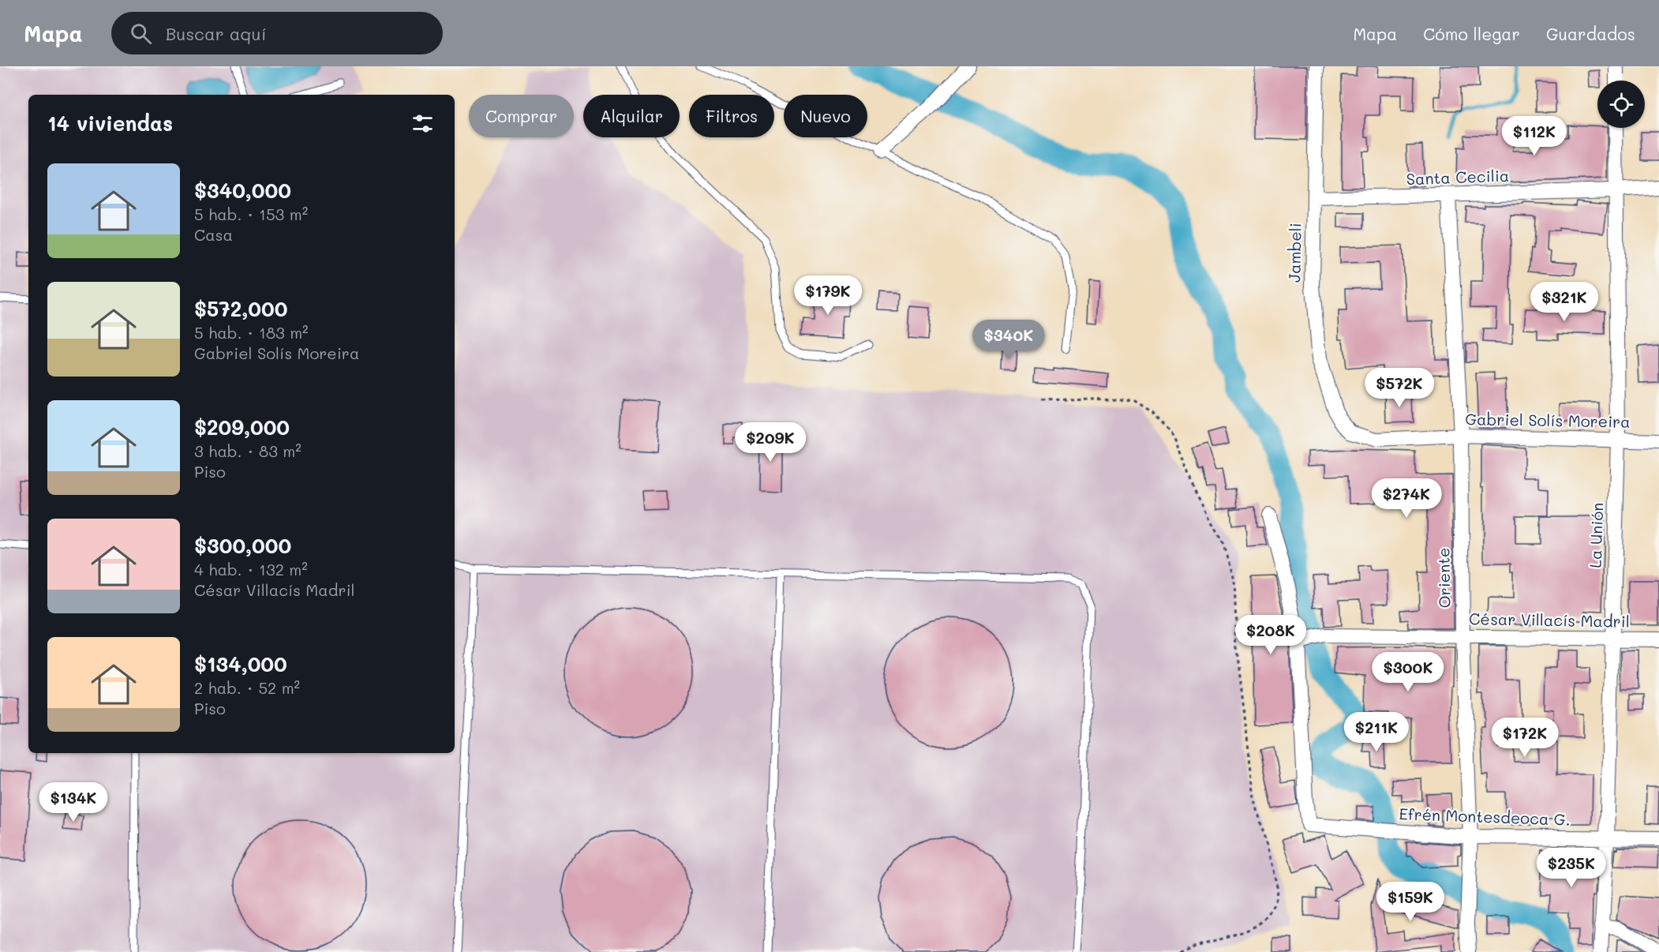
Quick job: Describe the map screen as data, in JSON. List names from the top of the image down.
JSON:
{
  "streets": {
    "street": [
      "Santa Cecilia",
      "Jambeli",
      "Gabriel Solís Moreira",
      "La Unión",
      "Oriente",
      "César Villacís Madril",
      "Efrén Montesdeoca G."
    ]
  },
  "crossings": [
    ["Santa Cecilia", "Jambeli"],
    ["Santa Cecilia", "La Unión"],
    ["Santa Cecilia", "Oriente"],
    ["Jambeli", "Gabriel Solís Moreira"],
    ["Gabriel Solís Moreira", "La Unión"],
    ["Gabriel Solís Moreira", "Oriente"],
    ["La Unión", "César Villacís Madril"],
    ["La Unión", "Efrén Montesdeoca G."],
    ["Oriente", "César Villacís Madril"],
    ["Oriente", "Efrén Montesdeoca G."],
    ["César Villacís Madril", "Efrén Montesdeoca G."]
  ],
  "page": {
    "header": "Mapa",
    "search": "Buscar aquí",
    "nav": ["Mapa", "Cómo llegar", "Guardados"],
    "chip": [
      "Comprar",
      "Alquilar",
      "Filtros",
      "Nuevo"
    ],
    "heading": "14 viviendas",
    "price": [
      "$112K",
      "$179K",
      "$321K",
      "$340K",
      "$572K",
      "$209K",
      "$274K",
      "$208K",
      "$300K",
      "$211K",
      "$172K",
      "$134K",
      "$235K",
      "$159K"
    ],
    "list": [
      {
        "name": "$340,000",
        "note": "5 hab. · 153 m² · Casa"
      },
      {
        "name": "$572,000",
        "note": "5 hab. · 183 m² · Gabriel Solís Moreira"
      },
      {
        "name": "$209,000",
        "note": "3 hab. · 83 m² · Piso"
      },
      {
        "name": "$300,000",
        "note": "4 hab. · 132 m² · César Villacís Madril"
      },
      {
        "name": "$134,000",
        "note": "2 hab. · 52 m² · Piso"
      }
    ]
  }
}
